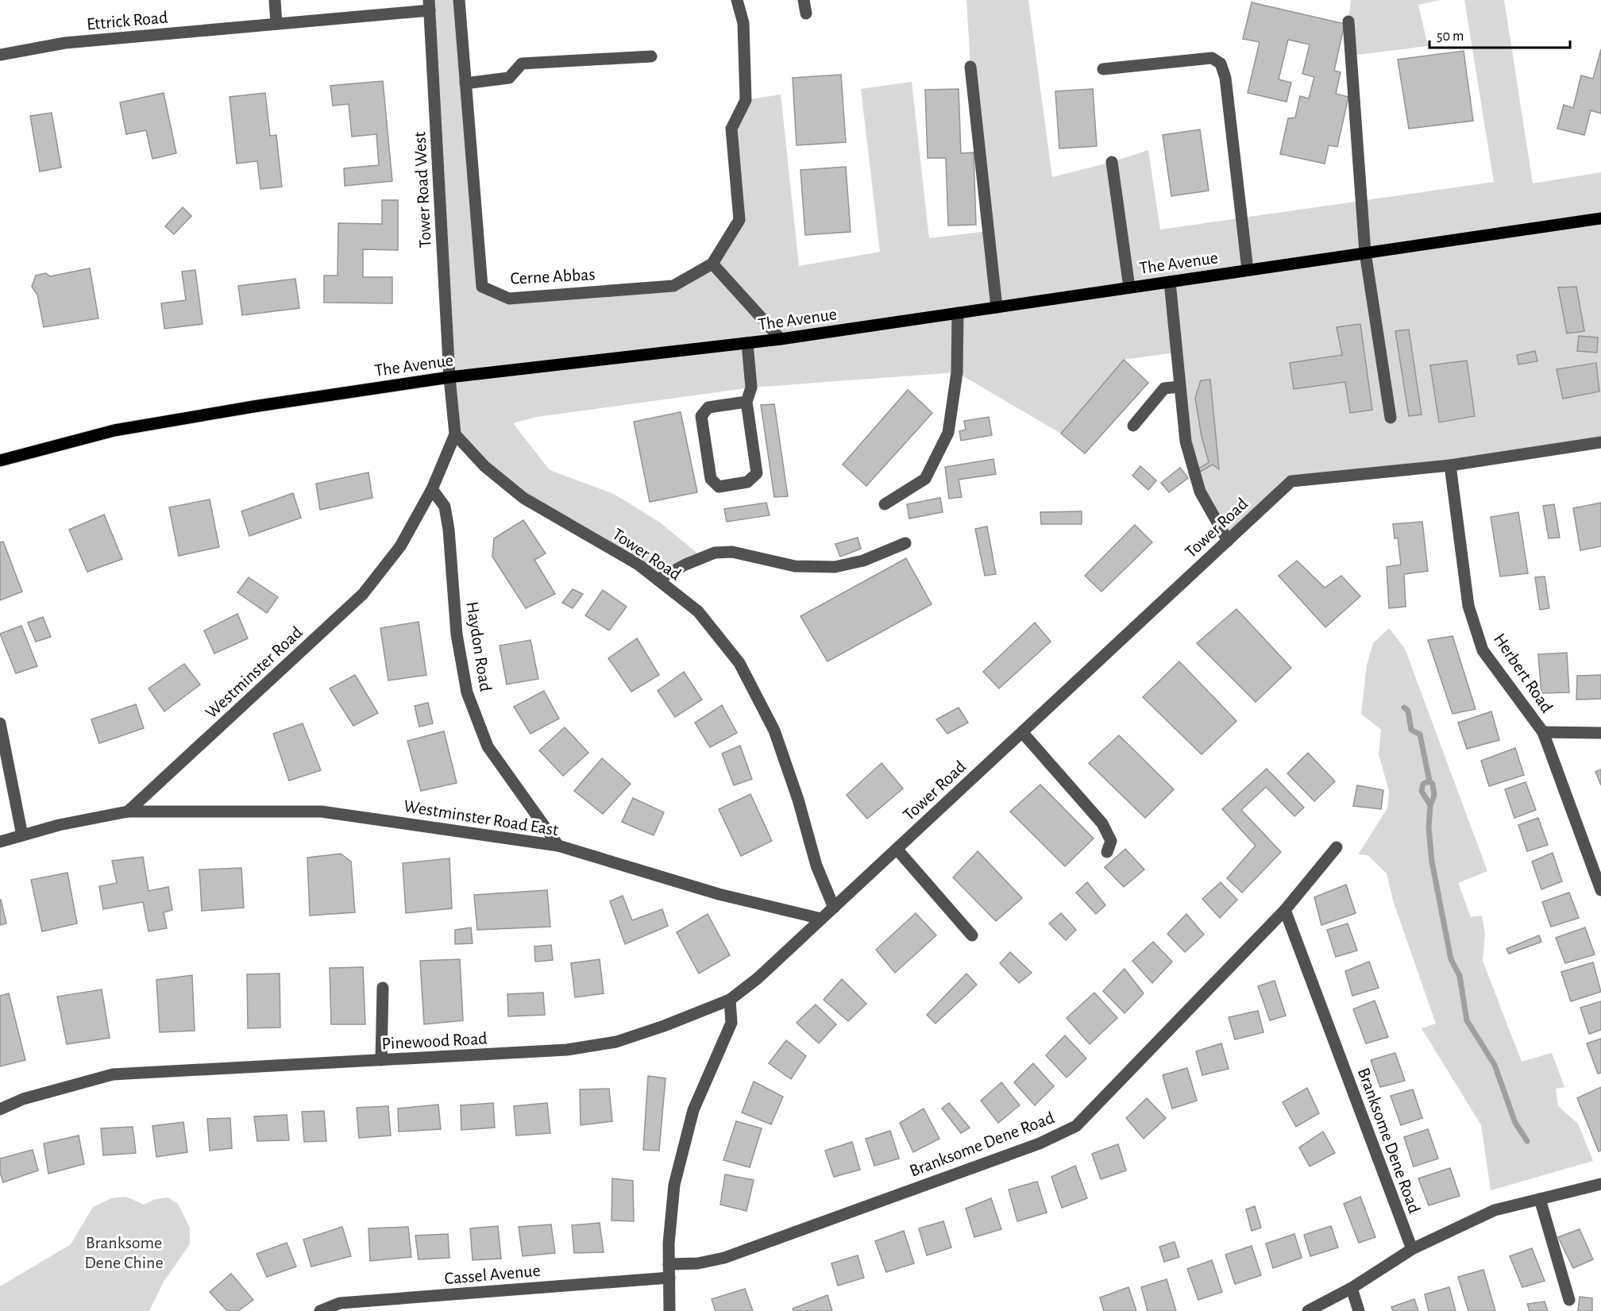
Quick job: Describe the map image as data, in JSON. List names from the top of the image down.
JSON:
{
  "streets": {
    "main road": ["The Avenue"],
    "street": [
      "Ettrick Road",
      "Tower Road West",
      "Cerne Abbas",
      "Tower Road",
      "Haydon Road",
      "Westminster Road",
      "Herbert Road",
      "Westminster Road East",
      "Pinewood Road",
      "Branksome Dene Road",
      "Cassel Avenue"
    ]
  },
  "crossings": [
    ["Ettrick Road", "Tower Road West"],
    ["Tower Road West", "The Avenue"],
    ["Tower Road", "Westminster Road"],
    ["Tower Road", "Herbert Road"],
    ["Tower Road", "Pinewood Road"],
    ["Haydon Road", "Westminster Road"],
    ["Haydon Road", "Westminster Road East"],
    ["Westminster Road", "Westminster Road East"],
    ["Westminster Road East", "Pinewood Road"]
  ],
  "parks": ["Branksome Dene Chine"],
  "scale_bar": "50 m"
}
